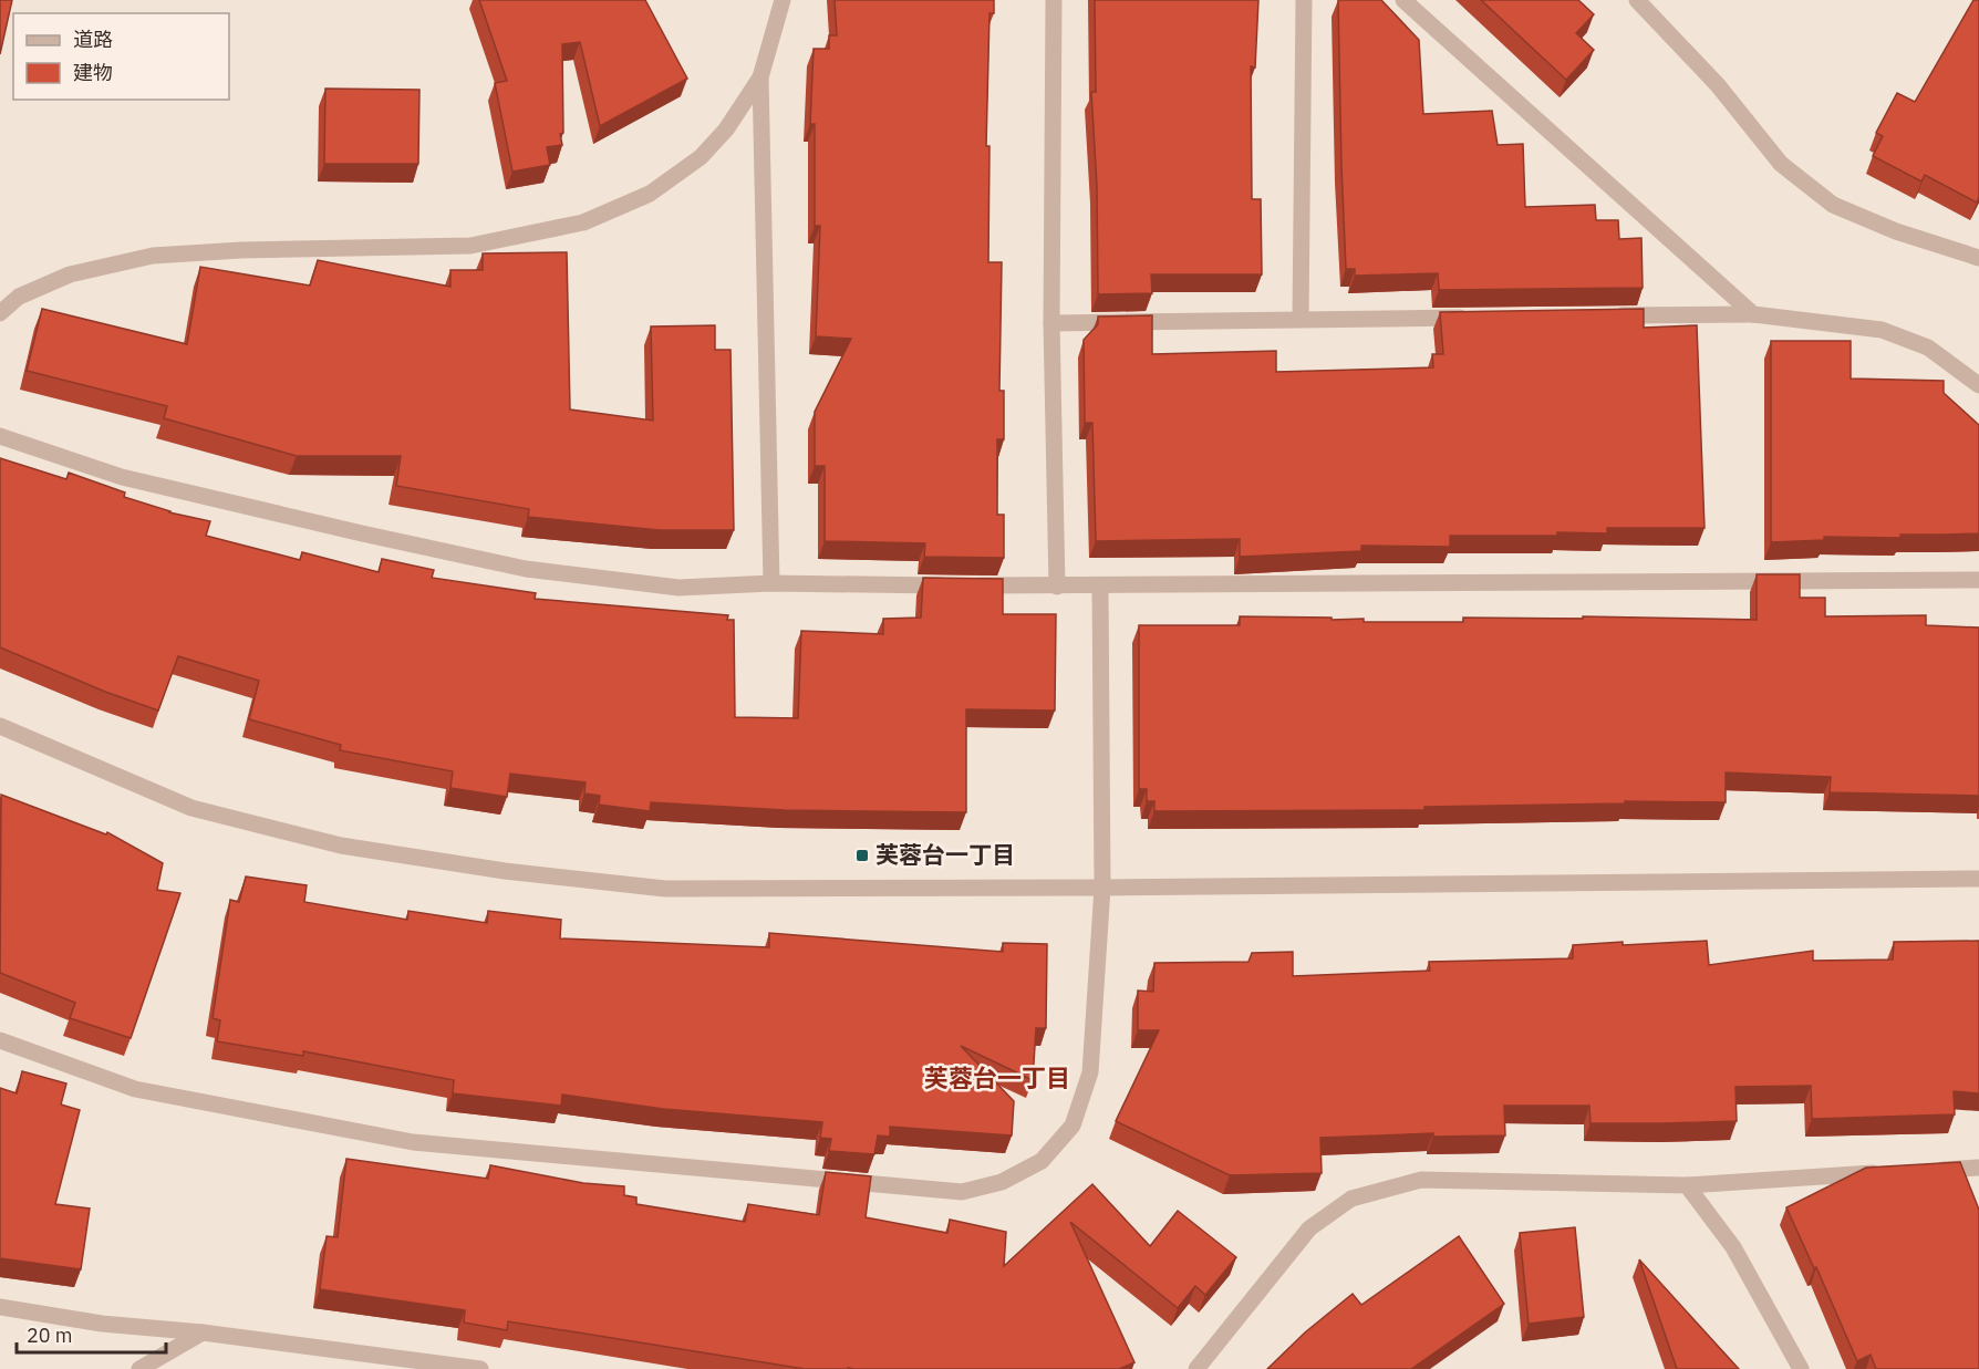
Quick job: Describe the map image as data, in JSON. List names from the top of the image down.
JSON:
{
  "districts": ["芙蓉台一丁目"],
  "places": {
    "transit": ["芙蓉台一丁目"]
  },
  "legend": ["道路", "建物"],
  "scale_bar": "20 m"
}
